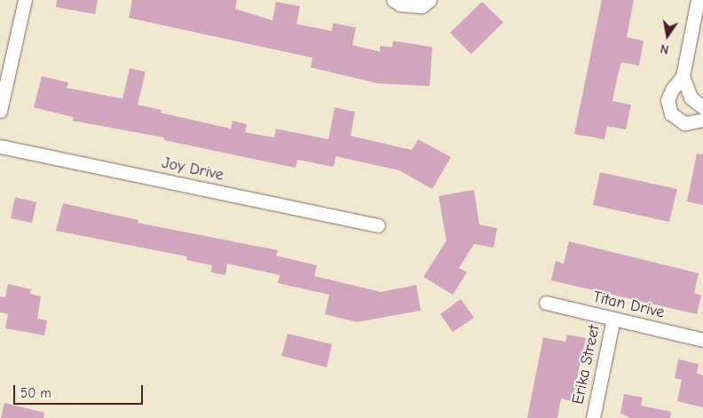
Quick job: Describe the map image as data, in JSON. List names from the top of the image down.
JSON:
{
  "streets": {
    "street": ["Joy Drive", "Titan Drive", "Erika Street"]
  },
  "crossings": [
    ["Titan Drive", "Erika Street"]
  ],
  "scale_bar": "50 m",
  "north": "bottom"
}
